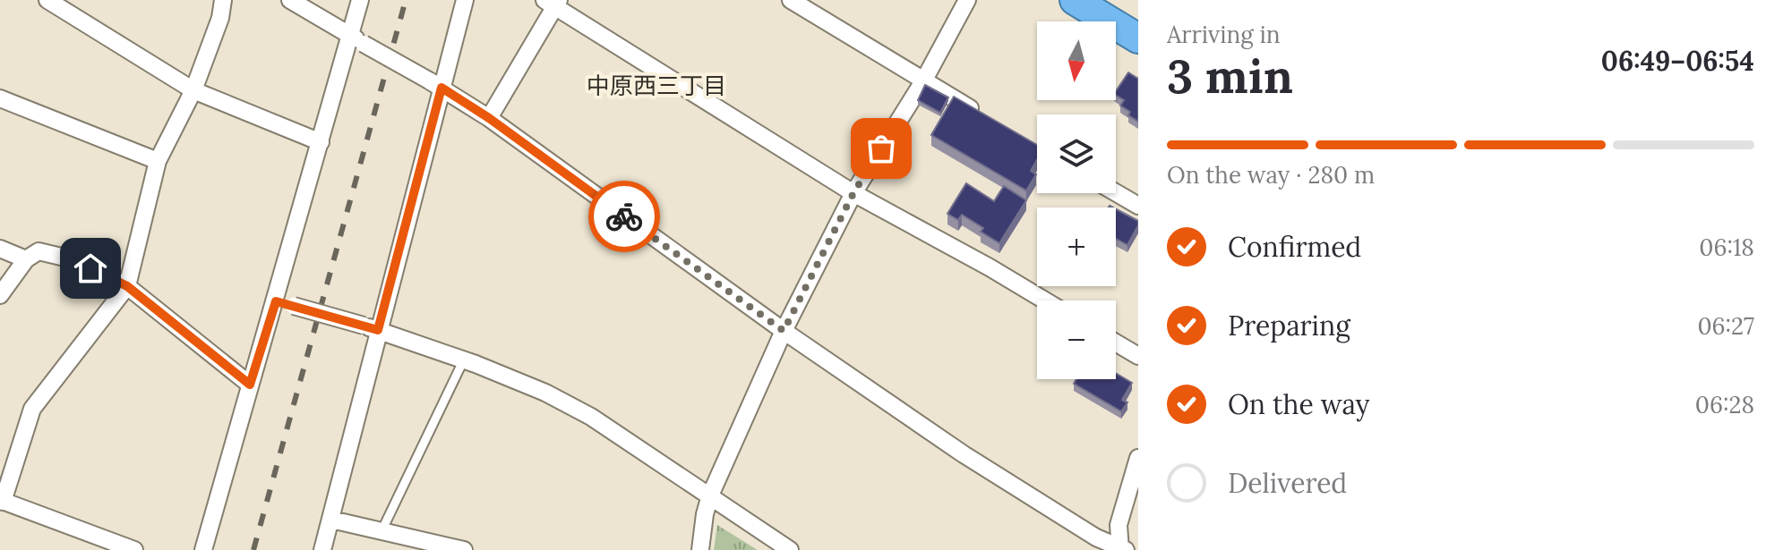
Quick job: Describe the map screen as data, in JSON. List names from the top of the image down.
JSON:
{
  "districts": ["中原西三丁目"],
  "north": "bottom",
  "page": {
    "heading": ["3 min", "Arriving in", "06:49–06:54"],
    "map_buttons": ["+", "−"],
    "bar": "On the way · 280 m",
    "list": [
      ["Confirmed", "06:18"],
      ["Preparing", "06:27"],
      ["On the way", "06:28"],
      "Delivered"
    ]
  }
}
